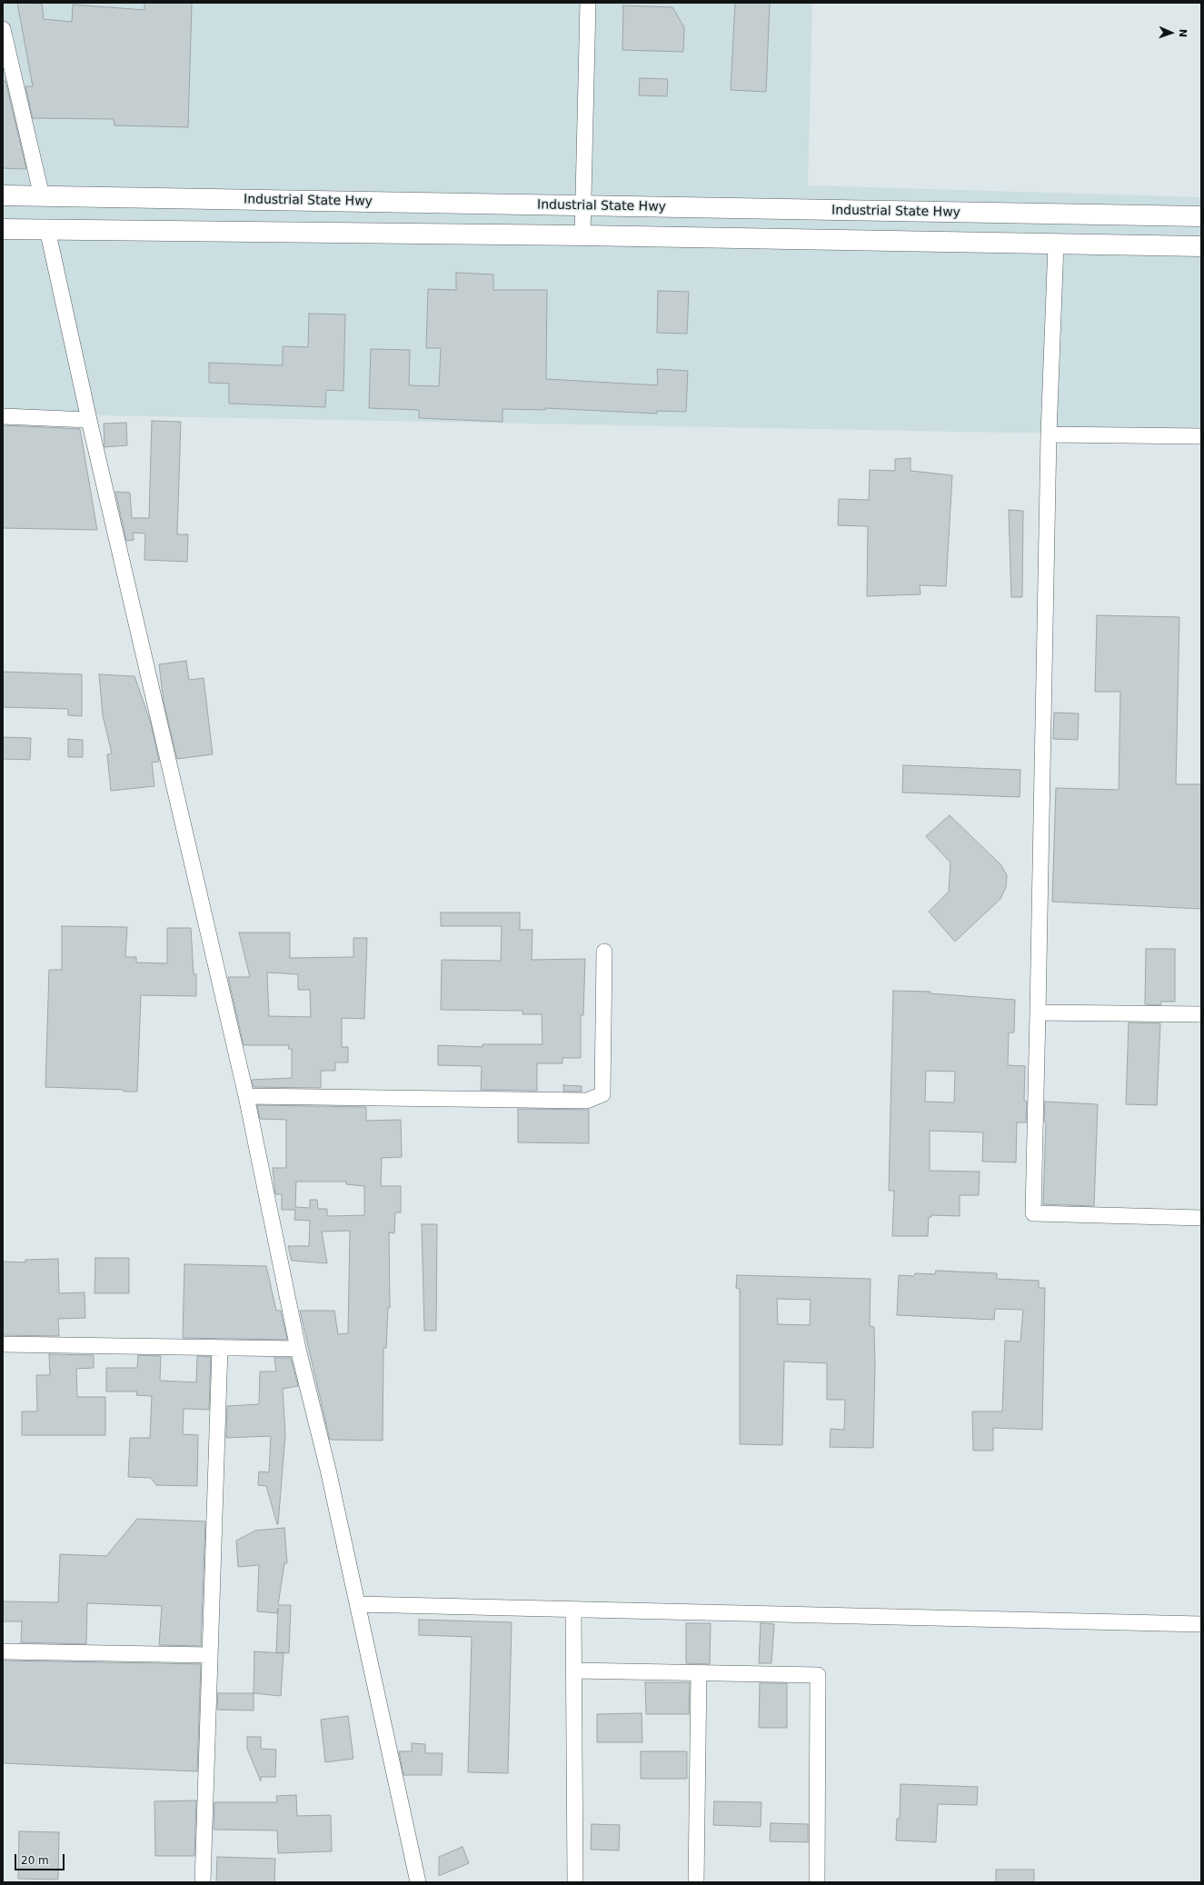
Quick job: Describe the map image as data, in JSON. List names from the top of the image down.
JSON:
{
  "streets": {
    "main road": ["Industrial State Hwy"]
  },
  "scale_bar": "20 m",
  "north": "right"
}
